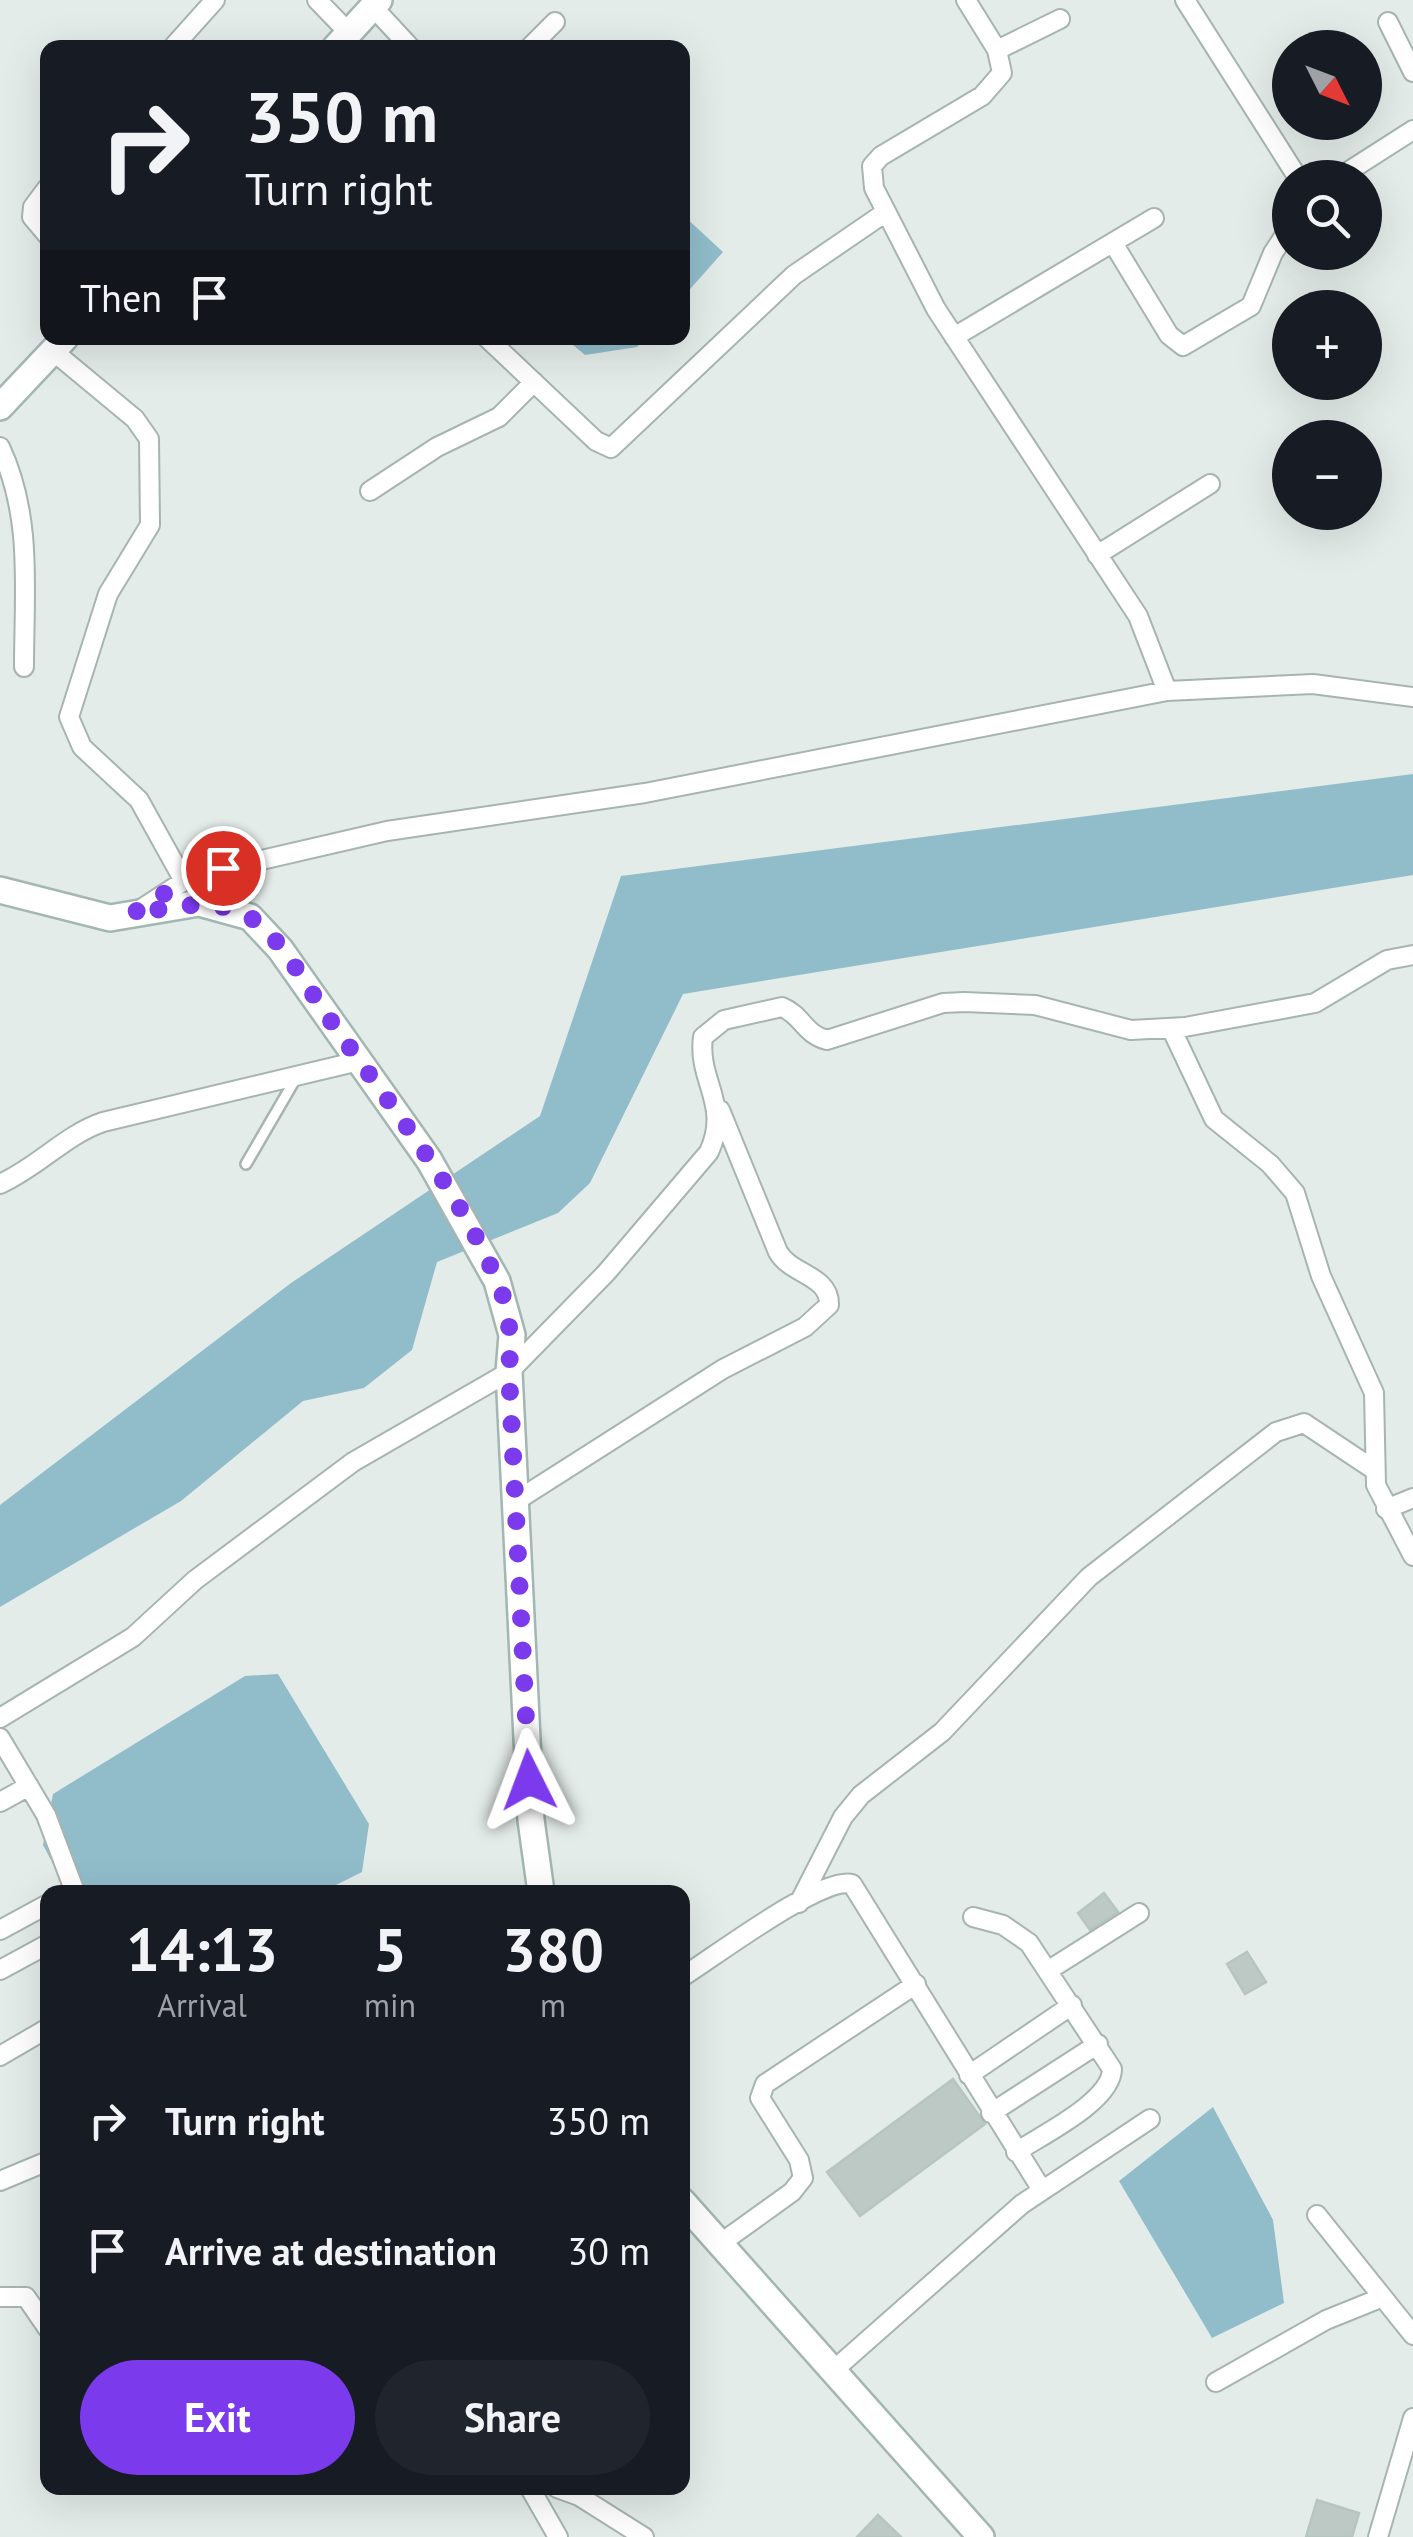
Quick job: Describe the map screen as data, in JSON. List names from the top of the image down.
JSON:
{
  "north": "bottom right",
  "page": {
    "map_buttons": ["+", "−"],
    "turn": ["350 m", "Turn right"],
    "then": "Then",
    "eta": [
      "14:13",
      "Arrival",
      "5",
      "min",
      "380",
      "m"
    ],
    "list": [
      {
        "name": "Turn right",
        "value": "350 m"
      },
      {
        "name": "Arrive at destination",
        "value": "30 m"
      }
    ],
    "buttons": ["Exit", "Share"]
  }
}
